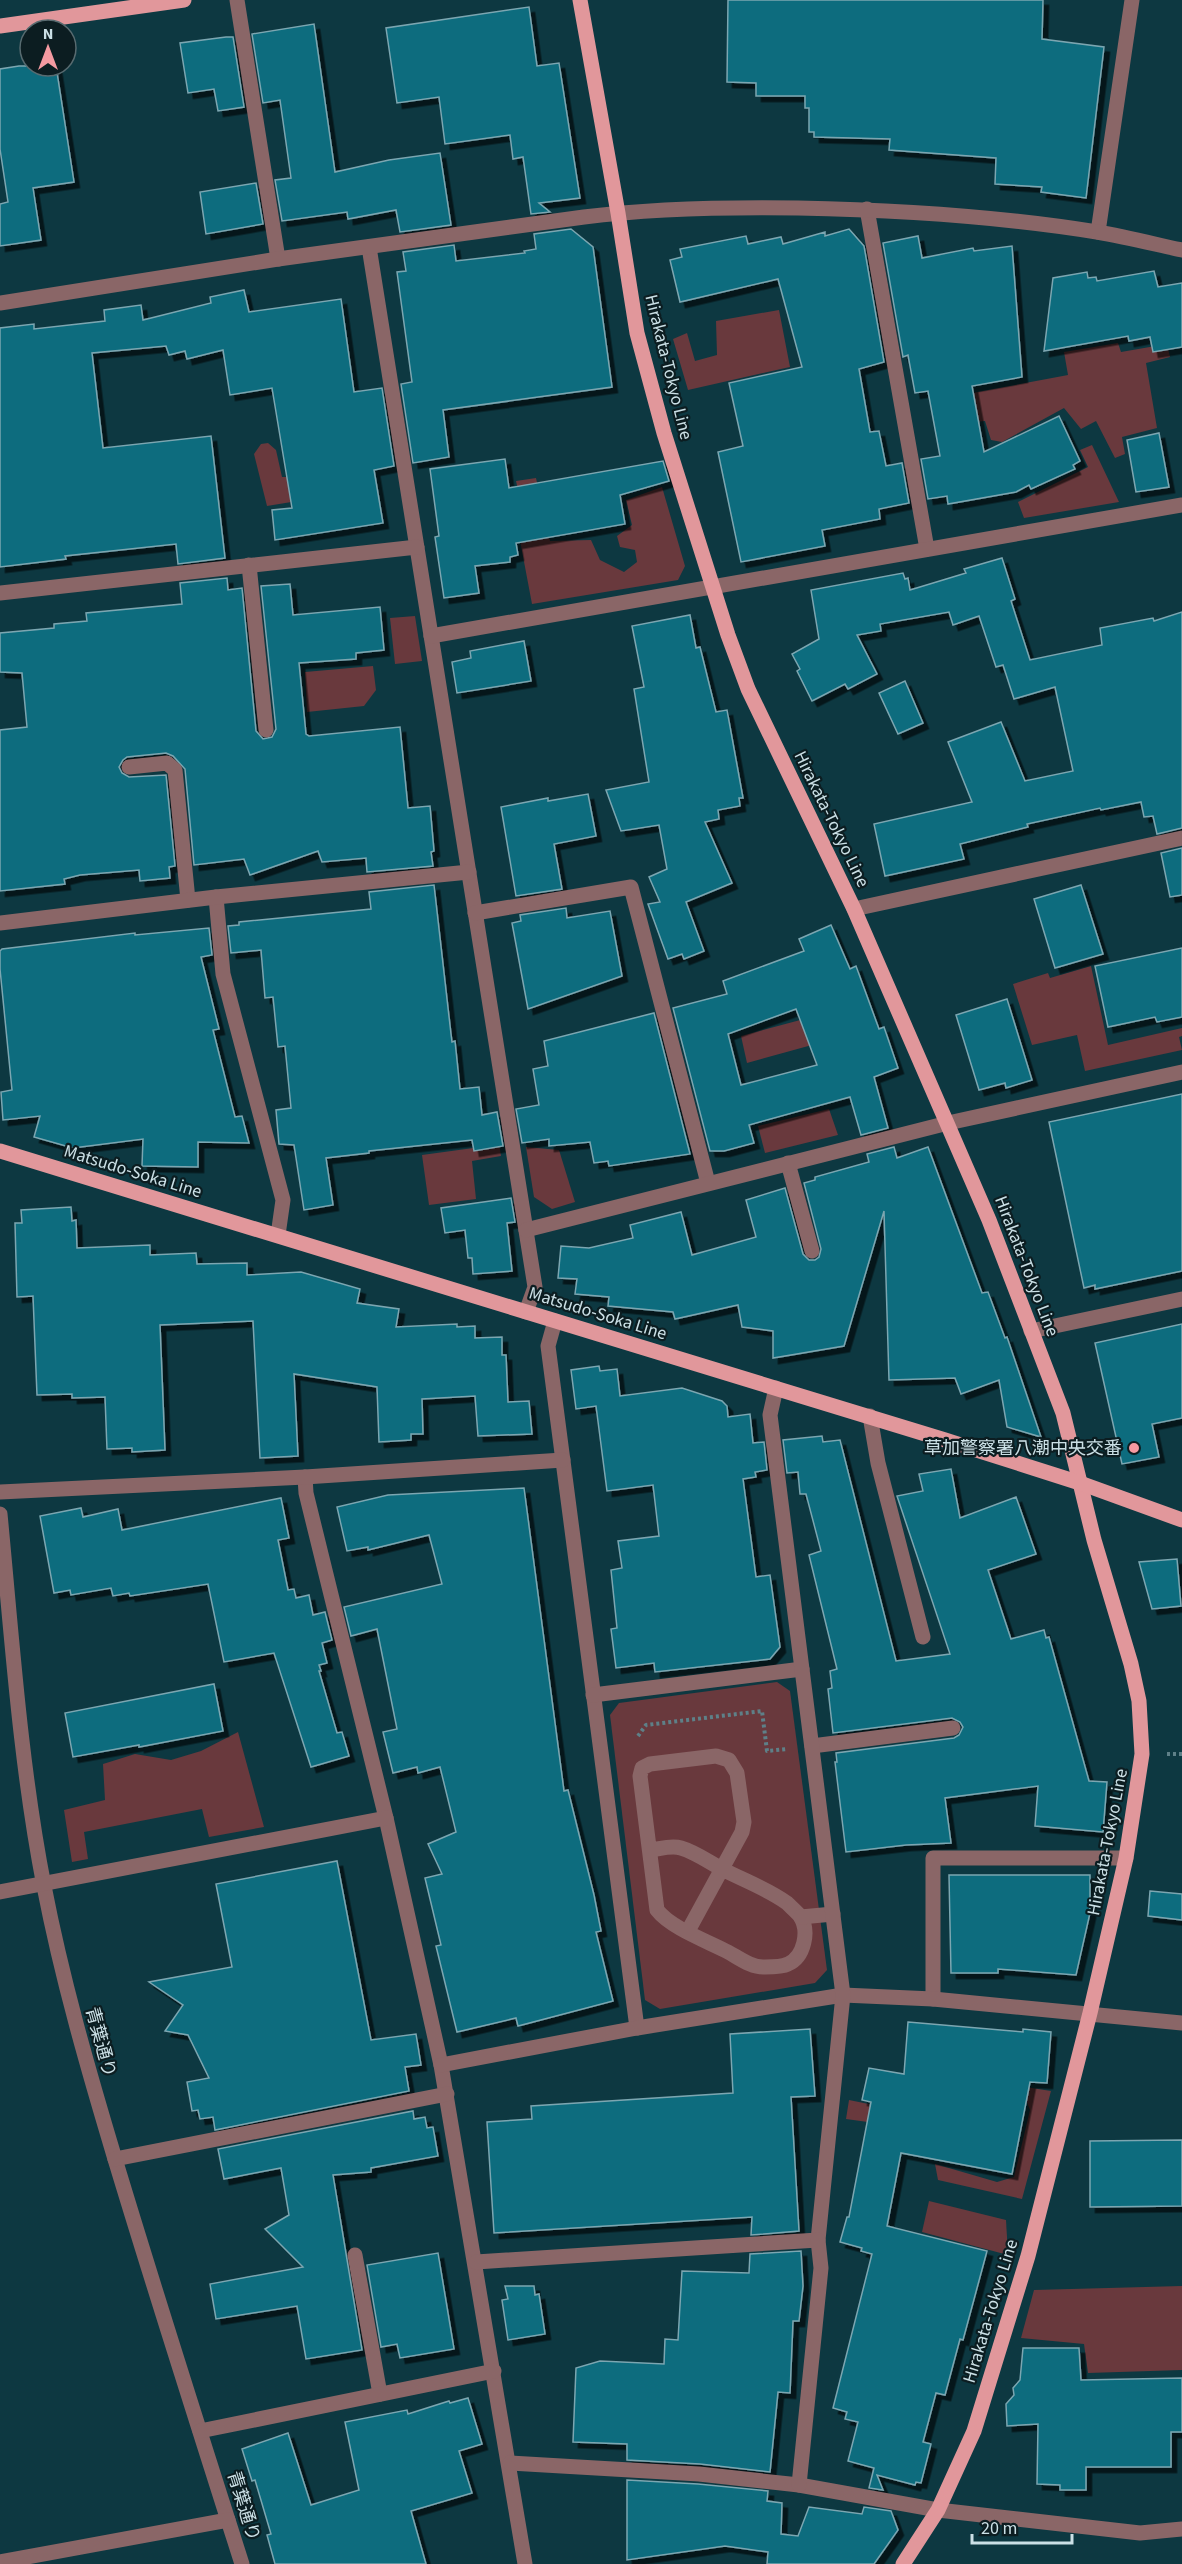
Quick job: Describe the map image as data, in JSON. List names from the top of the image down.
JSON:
{
  "streets": {
    "main road": ["Hirakata-Tokyo Line", "Matsudo-Soka Line"],
    "street": ["青葉通り"]
  },
  "crossings": [
    ["Hirakata-Tokyo Line", "Matsudo-Soka Line"]
  ],
  "places": ["草加警察署八潮中央交番"],
  "scale_bar": "20 m",
  "north": "top"
}
